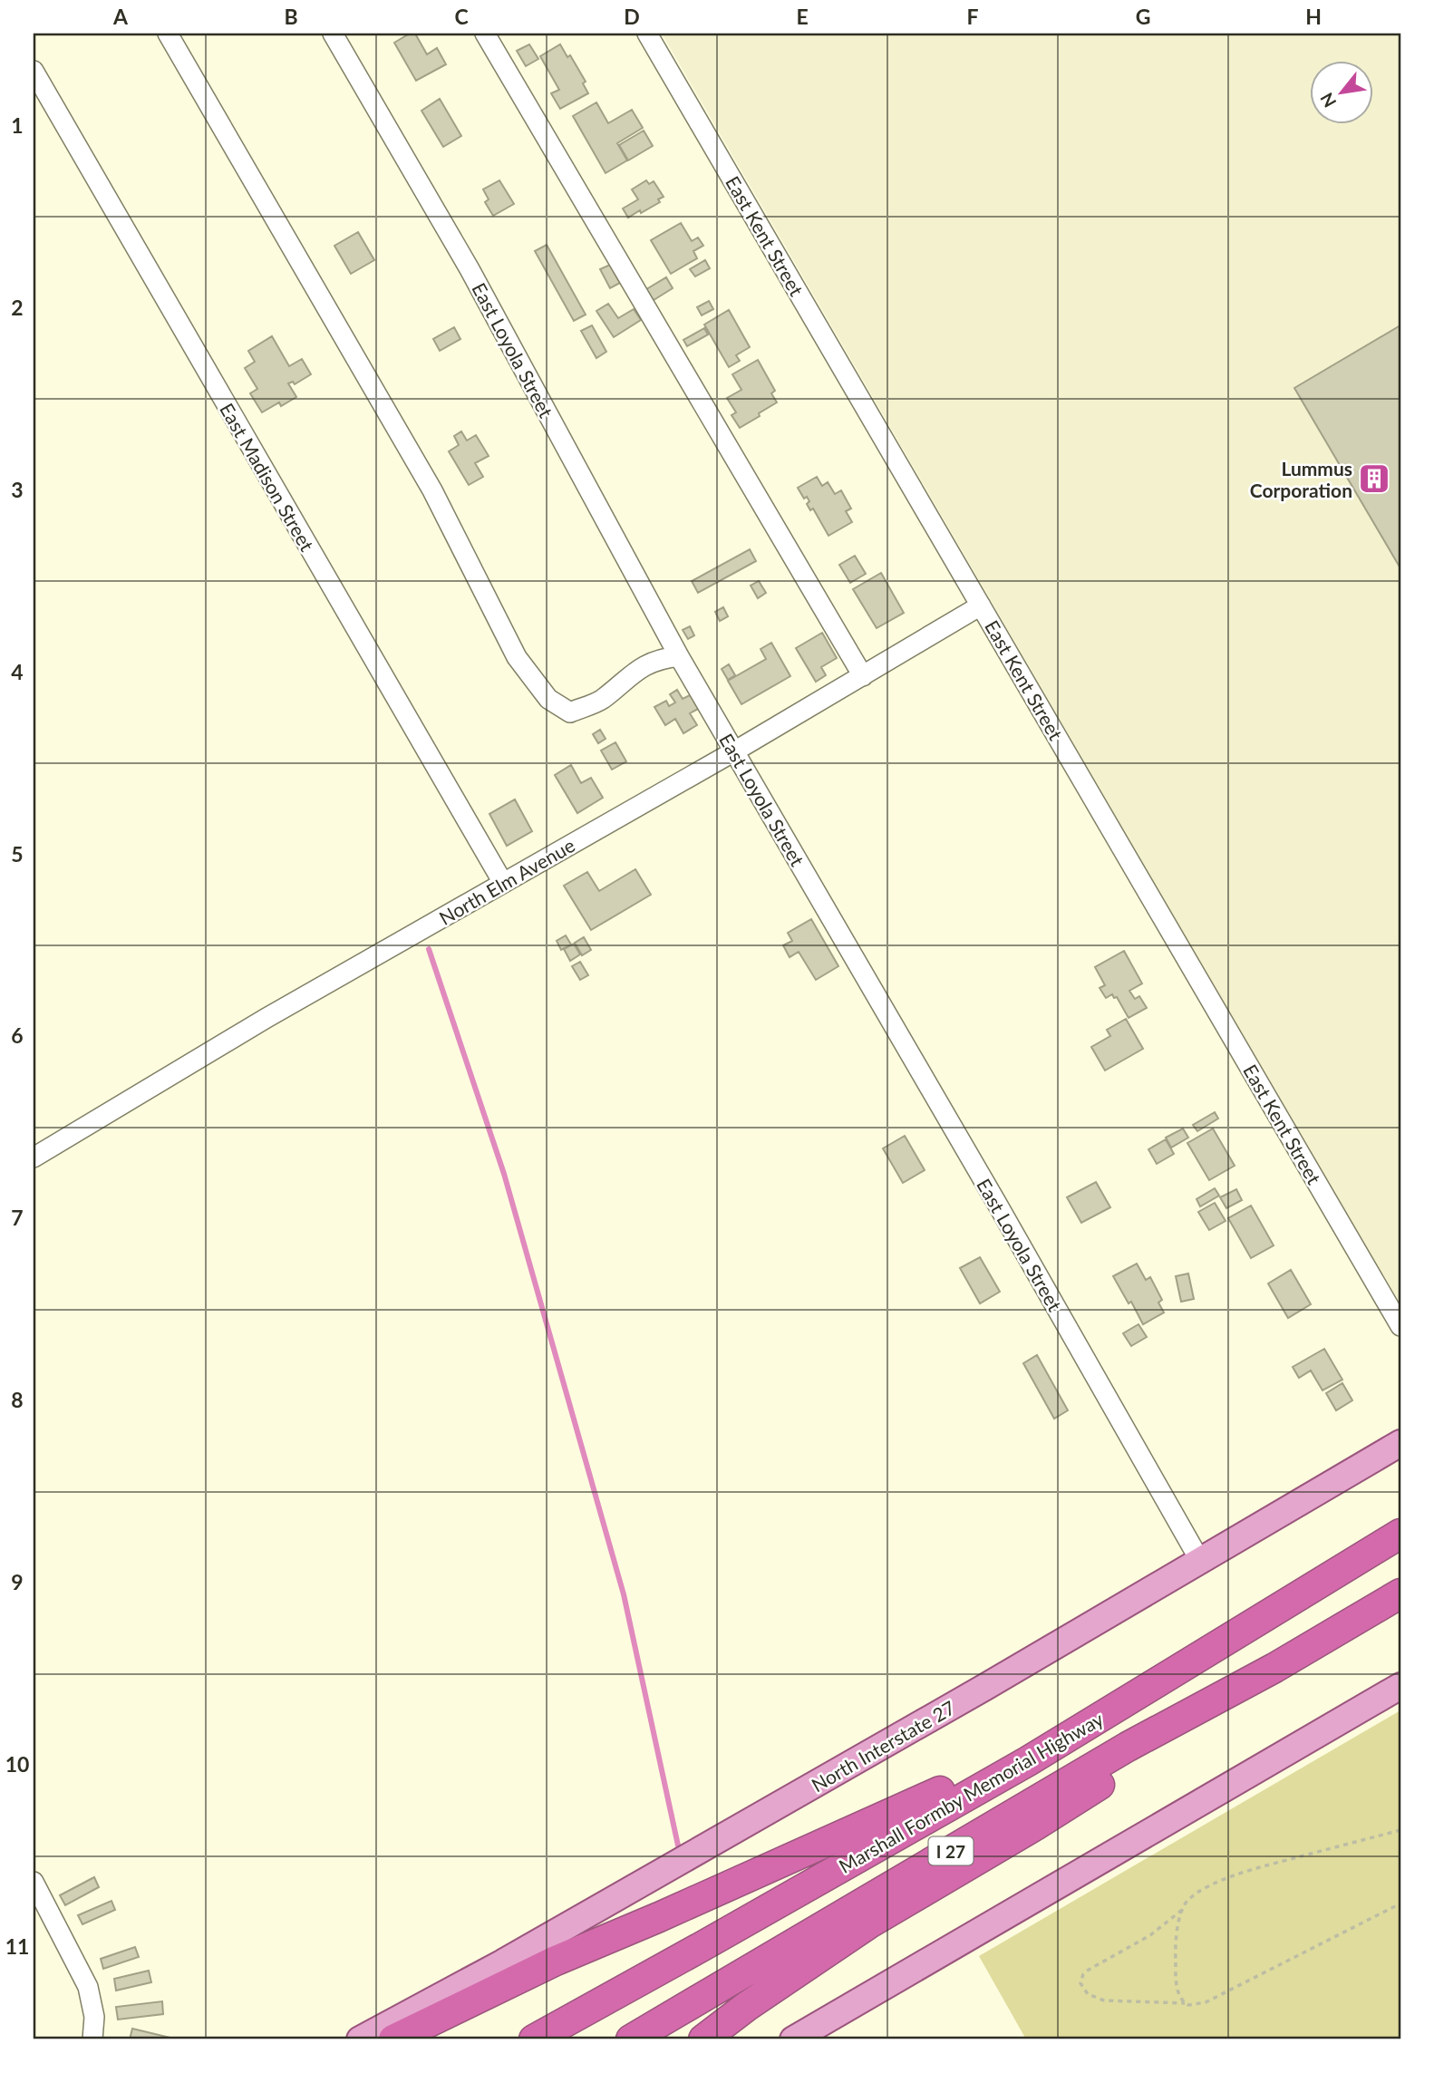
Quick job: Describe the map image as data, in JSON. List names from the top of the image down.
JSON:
{
  "streets": {
    "highway": ["Marshall Formby Memorial Highway", "I 27"],
    "main road": ["North Interstate 27"],
    "street": [
      "East Kent Street",
      "East Loyola Street",
      "East Madison Street",
      "North Elm Avenue"
    ]
  },
  "crossings": [
    ["East Kent Street", "North Elm Avenue"],
    ["East Loyola Street", "North Elm Avenue"],
    ["East Loyola Street", "North Interstate 27"],
    ["East Madison Street", "North Elm Avenue"]
  ],
  "places": {
    "building": ["Lummus Corporation"]
  },
  "north": "bottom left",
  "grid": {
    "columns": [
      "A",
      "B",
      "C",
      "D",
      "E",
      "F",
      "G",
      "H"
    ],
    "rows": [
      "1",
      "2",
      "3",
      "4",
      "5",
      "6",
      "7",
      "8",
      "9",
      "10",
      "11"
    ]
  }
}
